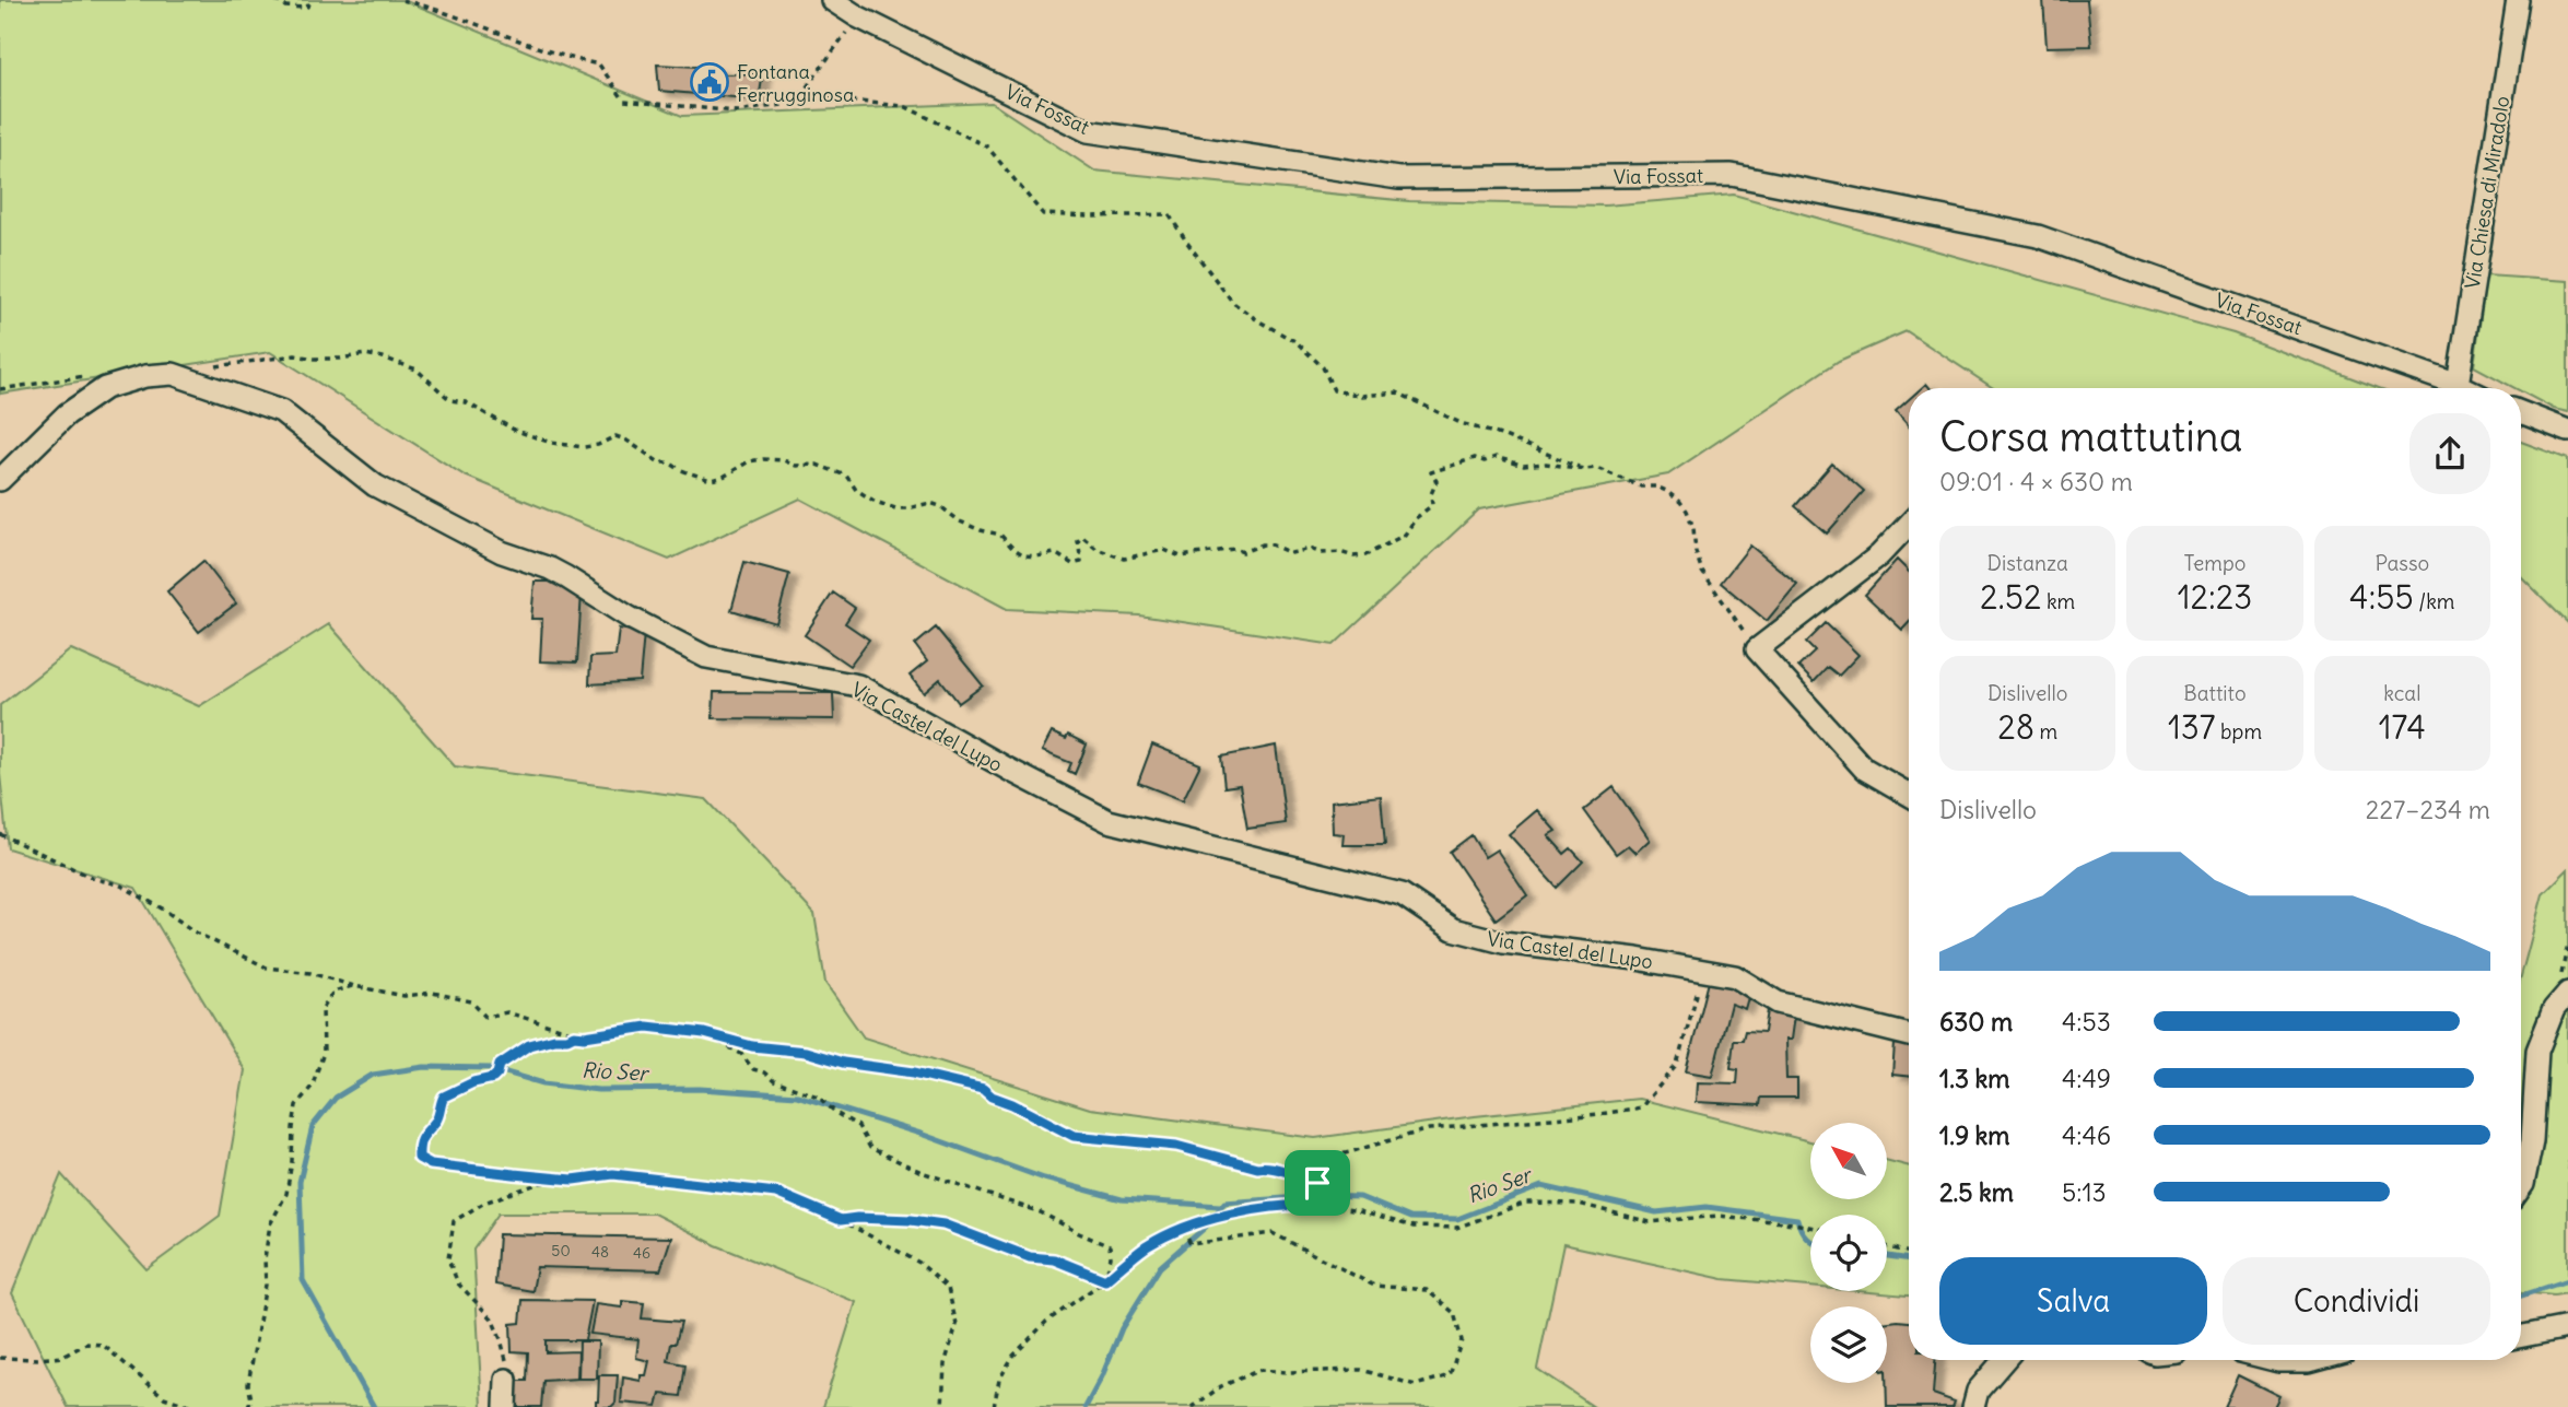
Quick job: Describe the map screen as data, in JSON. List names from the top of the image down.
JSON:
{
  "streets": {
    "street": ["Via Fossat", "Via Chiesa di Miradolo", "Via Castel del Lupo"]
  },
  "crossings": [
    ["Via Fossat", "Via Chiesa di Miradolo"]
  ],
  "water": ["Rio Ser"],
  "places": {
    "public building": ["Fontana Ferrugginosa"]
  },
  "house_numbers": ["50", "48", "46"],
  "north": "top left",
  "page": {
    "heading": ["Corsa mattutina", "09:01 · 4 × 630 m"],
    "stats": [
      ["Distanza", "2.52 km"],
      ["Tempo", "12:23"],
      ["Passo", "4:55 /km"],
      ["Dislivello", "28 m"],
      ["Battito", "137 bpm"],
      ["kcal", "174"]
    ],
    "chart": ["Dislivello", "227–234 m"],
    "list": [
      {
        "name": "630 m",
        "note": "4:53"
      },
      {
        "name": "1.3 km",
        "note": "4:49"
      },
      {
        "name": "1.9 km",
        "note": "4:46"
      },
      {
        "name": "2.5 km",
        "note": "5:13"
      }
    ],
    "buttons": ["Salva", "Condividi"]
  }
}
